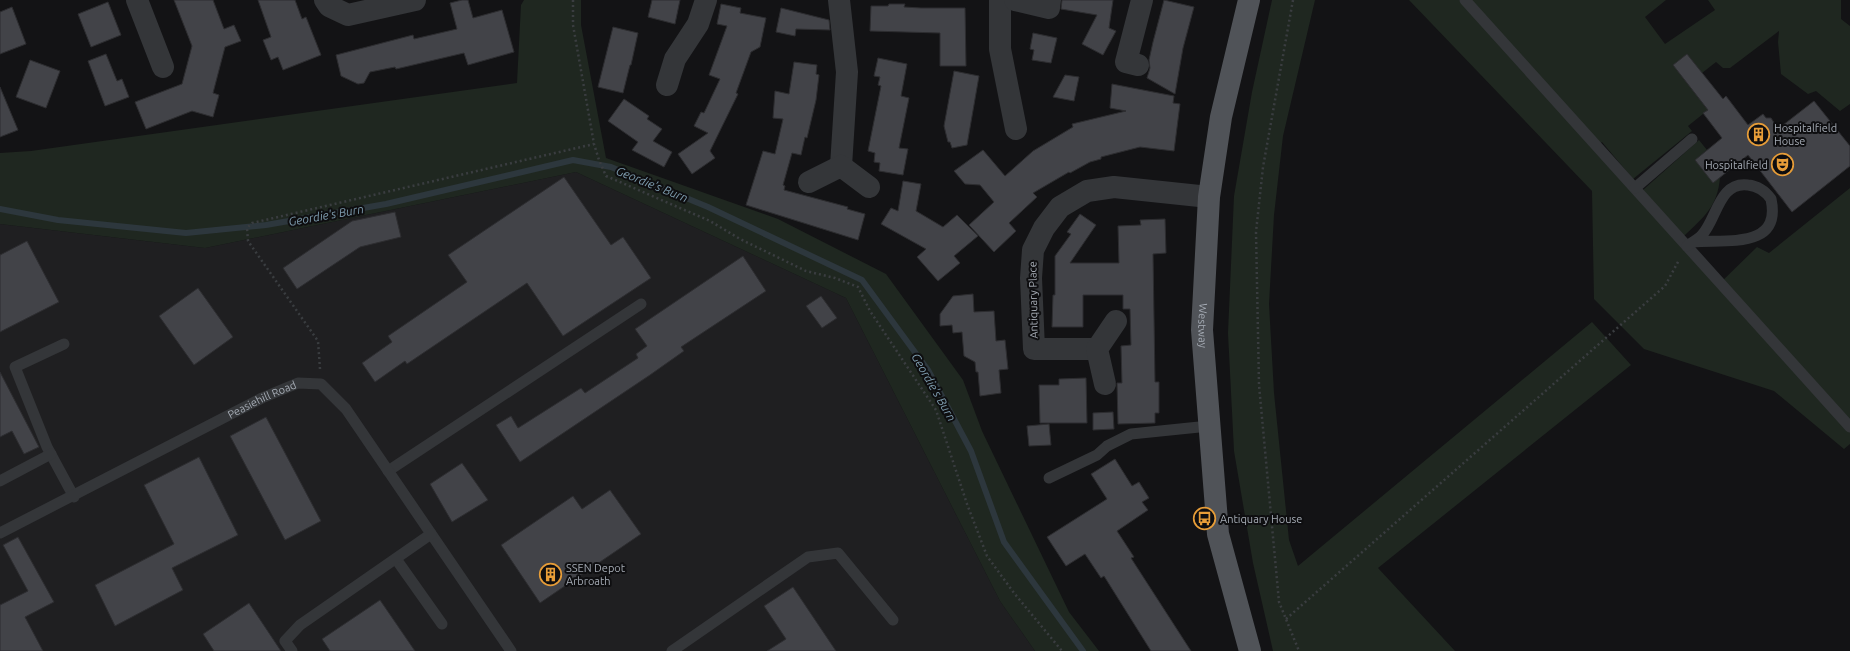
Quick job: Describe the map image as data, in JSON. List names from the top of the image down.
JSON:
{
  "streets": {
    "main road": ["Westway"],
    "street": ["Antiquary Place"],
    "lane": ["Peasiehill Road"]
  },
  "crossings": [
    ["Antiquary Place", "Westway"]
  ],
  "water": ["Geordie's Burn"],
  "places": {
    "building": ["Hospitalfield House", "SSEN Depot Arbroath"],
    "theatre": ["Hospitalfield"],
    "bus stop": ["Antiquary House"]
  }
}
